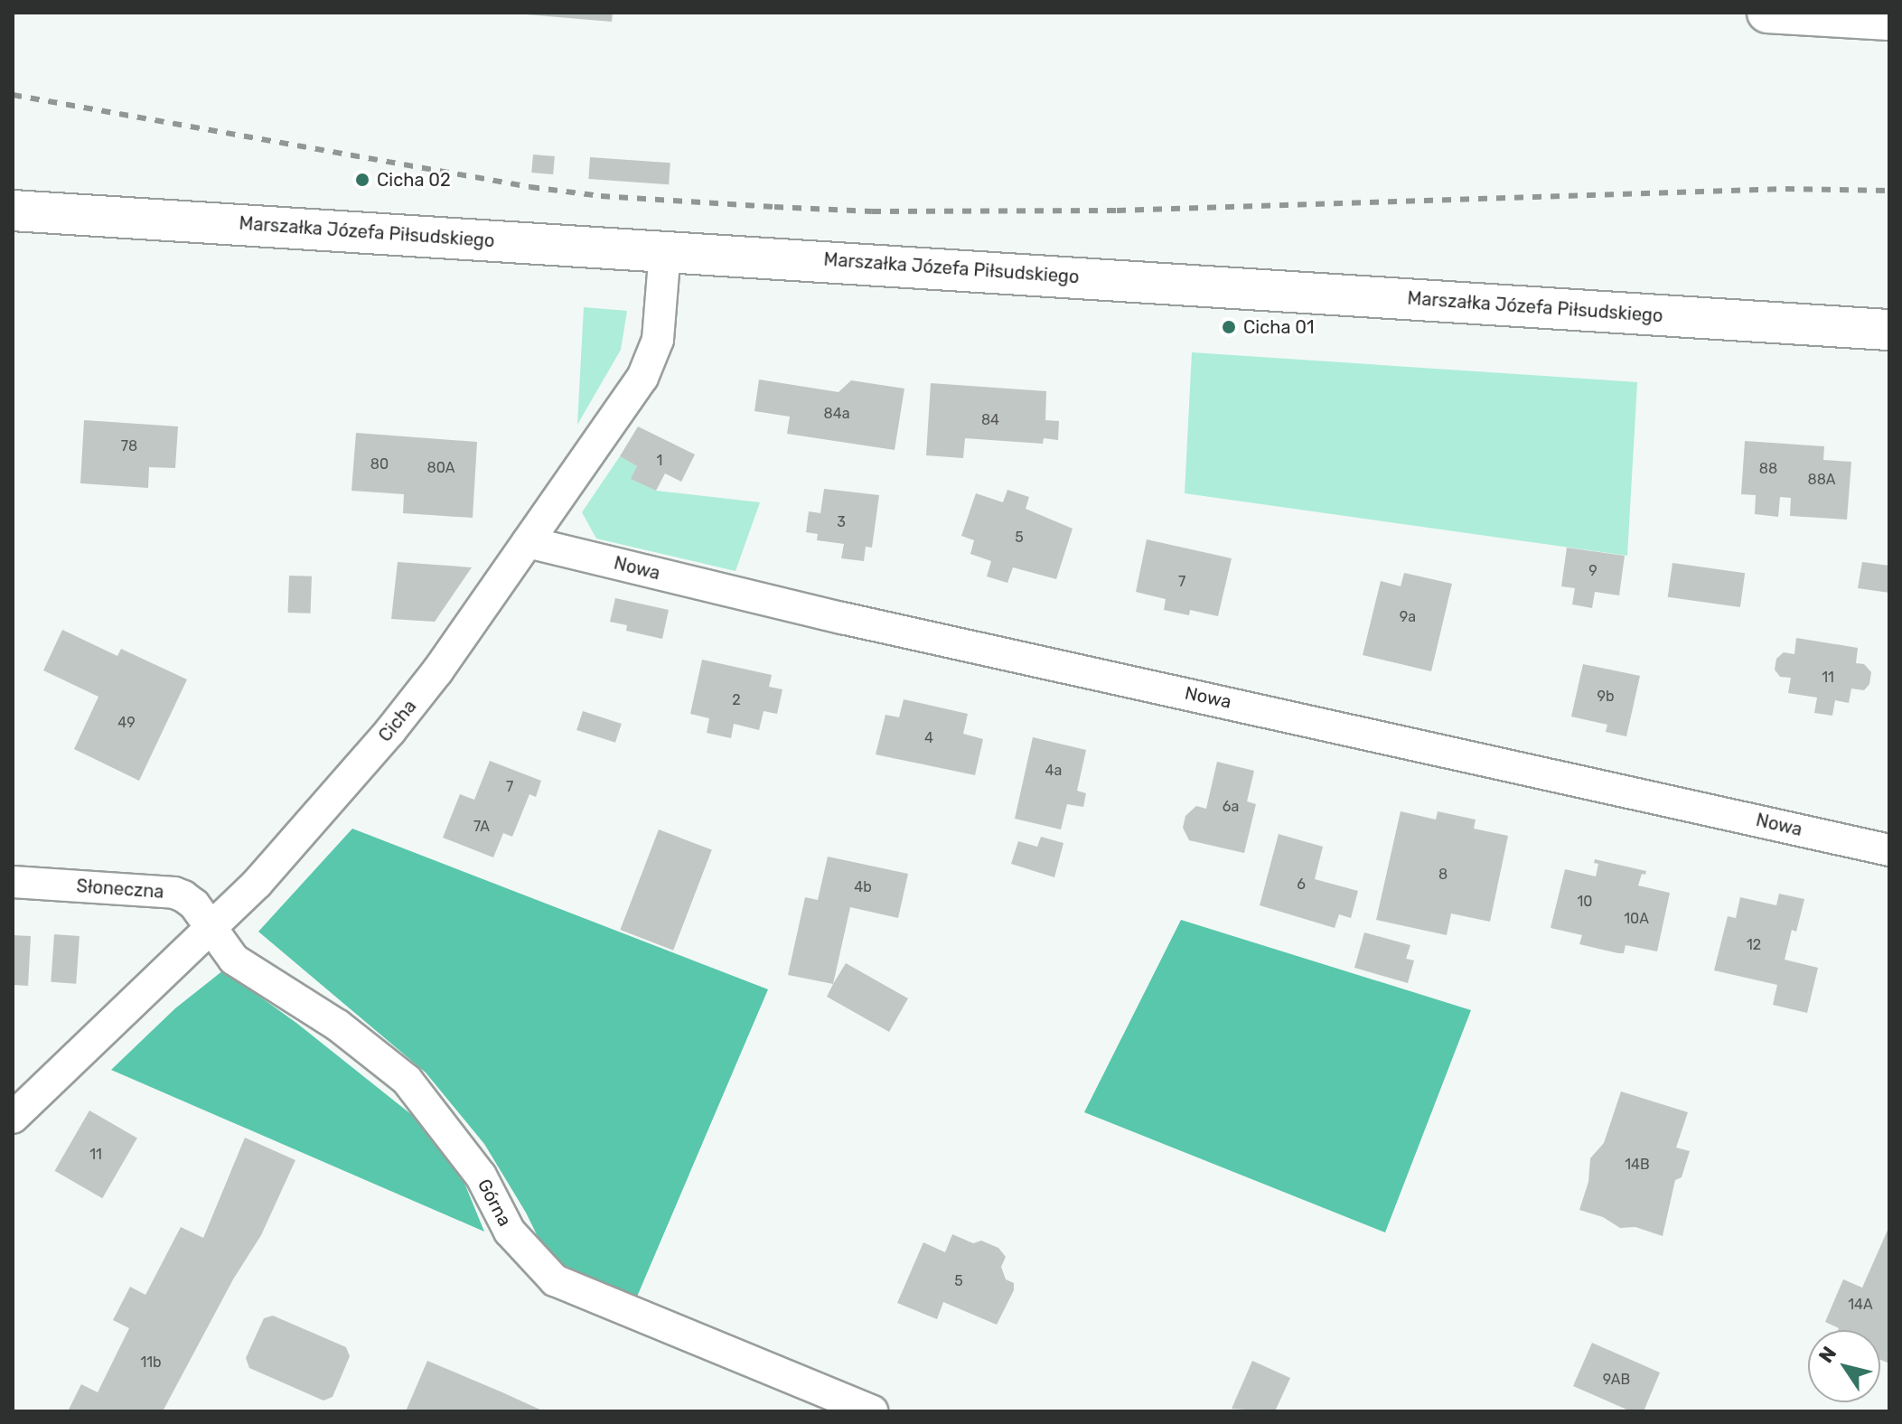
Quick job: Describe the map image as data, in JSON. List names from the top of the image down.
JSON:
{
  "streets": {
    "main road": ["Marszałka Józefa Piłsudskiego"],
    "street": [
      "Nowa",
      "Cicha",
      "Słoneczna",
      "Górna"
    ]
  },
  "crossings": [
    ["Marszałka Józefa Piłsudskiego", "Cicha"],
    ["Nowa", "Cicha"],
    ["Cicha", "Słoneczna"],
    ["Cicha", "Górna"],
    ["Słoneczna", "Górna"]
  ],
  "places": ["Cicha 02", "Cicha 01"],
  "house_numbers": [
    "84a",
    "84",
    "78",
    "1",
    "80",
    "80A",
    "88",
    "88A",
    "3",
    "5",
    "9",
    "7",
    "9a",
    "11",
    "9b",
    "2",
    "49",
    "4",
    "4a",
    "7",
    "6a",
    "7A",
    "8",
    "6",
    "4b",
    "10",
    "10A",
    "12",
    "11",
    "14B",
    "5",
    "14A",
    "11b",
    "9AB"
  ],
  "north": "top left"
}
